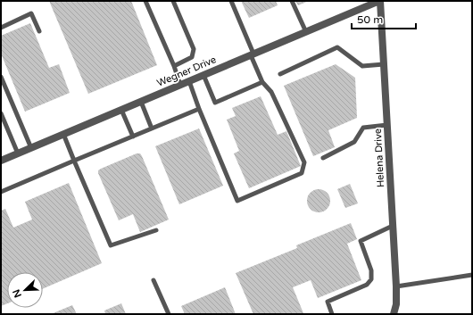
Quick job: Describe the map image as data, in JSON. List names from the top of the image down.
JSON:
{
  "streets": {
    "street": ["Wegner Drive", "Helena Drive"]
  },
  "crossings": [
    ["Wegner Drive", "Helena Drive"]
  ],
  "scale_bar": "50 m",
  "north": "bottom left"
}
